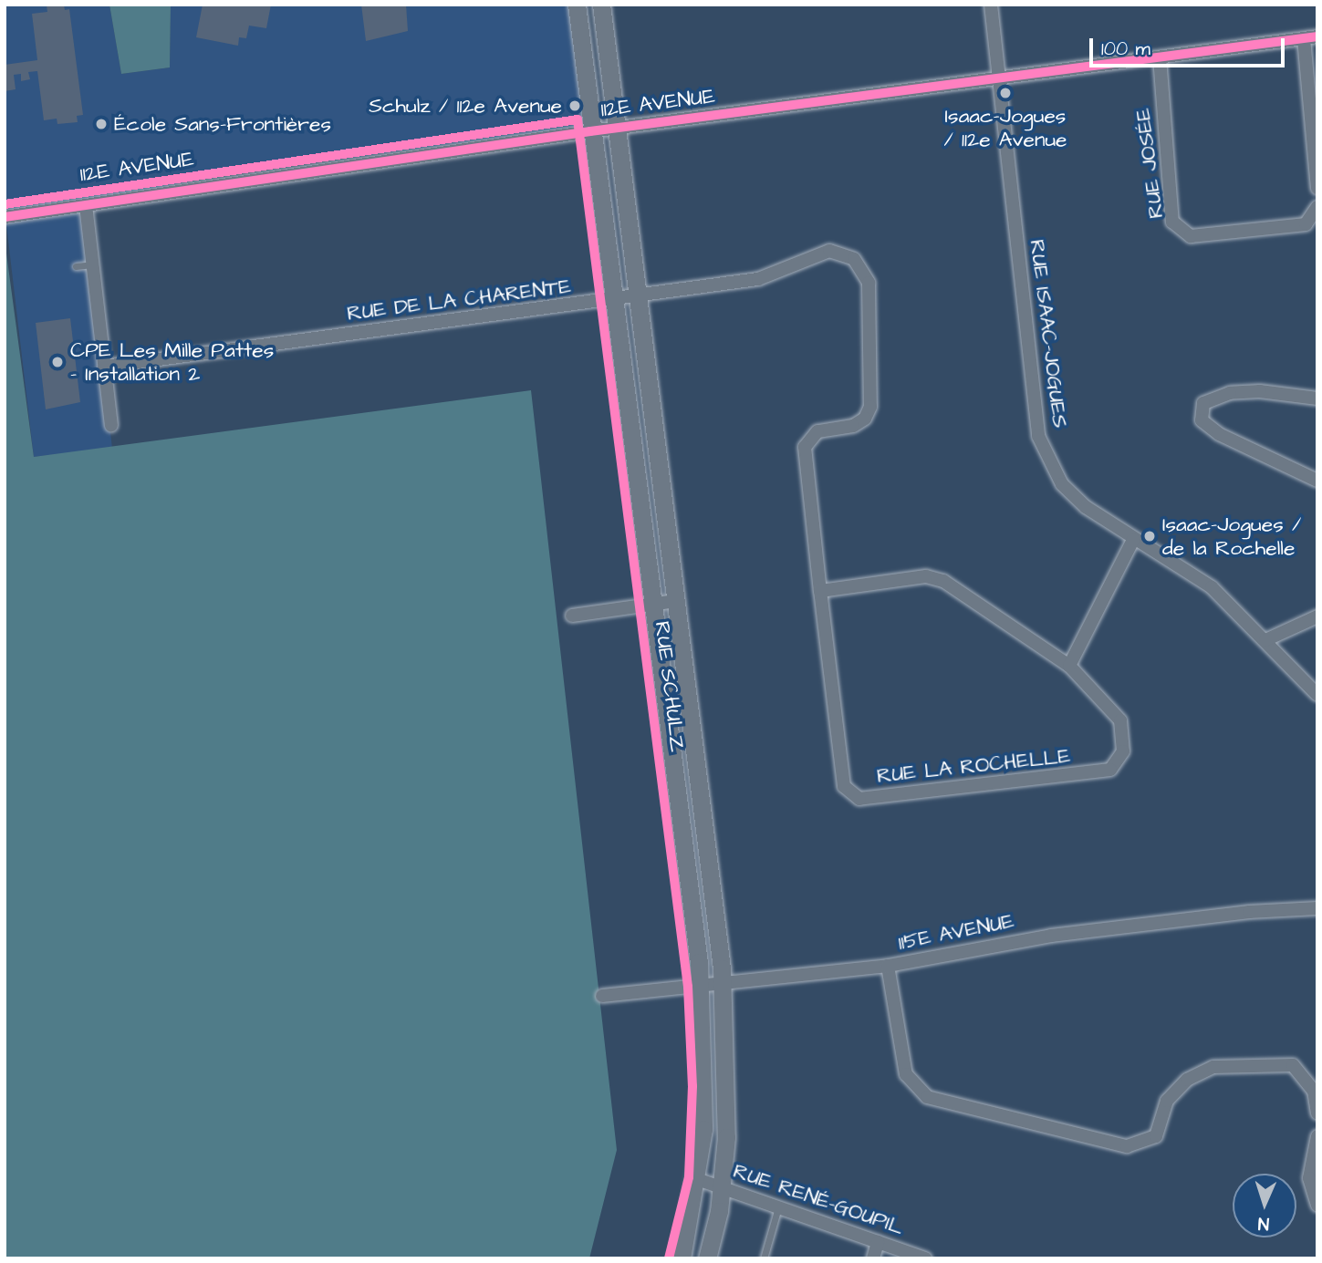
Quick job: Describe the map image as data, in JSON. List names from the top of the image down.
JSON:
{
  "streets": {
    "street": [
      "112E AVENUE",
      "RUE JOSÉE",
      "RUE DE LA CHARENTE",
      "RUE ISAAC-JOGUES",
      "RUE SCHULZ",
      "RUE LA ROCHELLE",
      "115E AVENUE",
      "RUE RENÉ-GOUPIL"
    ]
  },
  "crossings": [
    ["112E AVENUE", "RUE JOSÉE"],
    ["112E AVENUE", "RUE ISAAC-JOGUES"],
    ["112E AVENUE", "RUE SCHULZ"],
    ["RUE DE LA CHARENTE", "RUE SCHULZ"],
    ["RUE DE LA CHARENTE", "RUE LA ROCHELLE"],
    ["RUE SCHULZ", "115E AVENUE"],
    ["RUE SCHULZ", "RUE RENÉ-GOUPIL"]
  ],
  "places": [
    "Isaac-Jogues / 112e Avenue",
    "Schulz / 112e Avenue",
    "École Sans-Frontières",
    "CPE Les Mille Pattes - Installation 2",
    "Isaac-Jogues / de la Rochelle"
  ],
  "scale_bar": "100 m",
  "north": "bottom"
}
